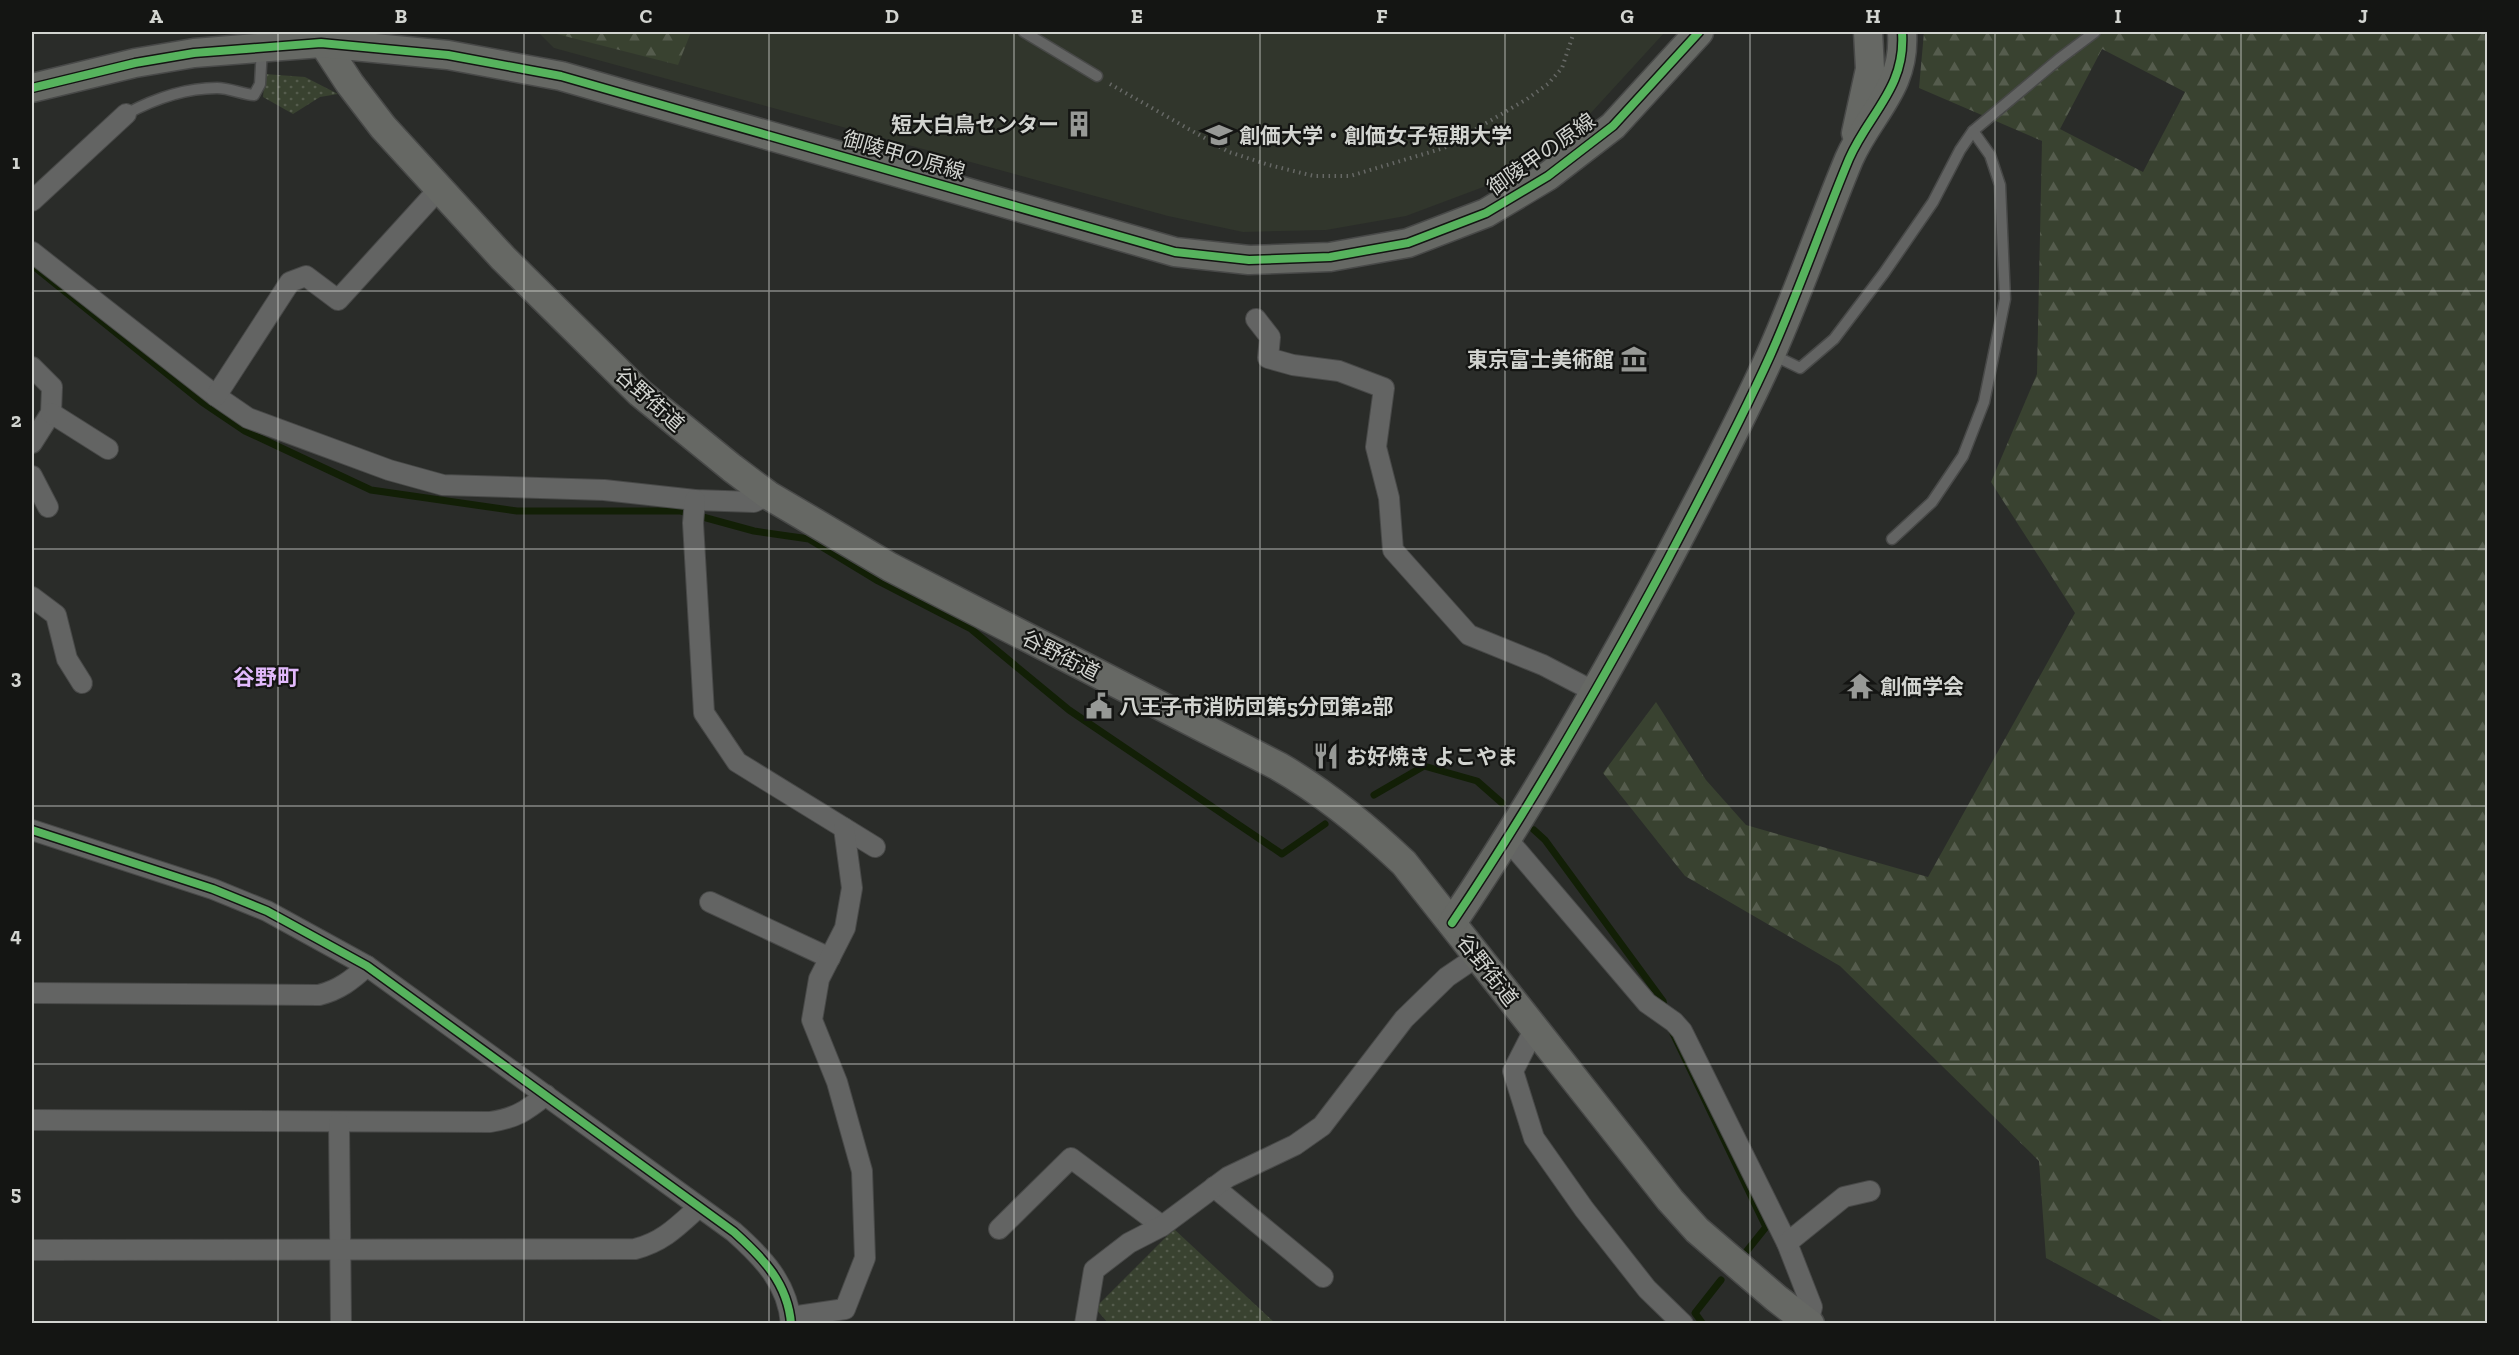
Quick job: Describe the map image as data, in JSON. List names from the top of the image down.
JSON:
{
  "streets": {
    "street": ["御陵甲の原線", "谷野街道"]
  },
  "crossings": [
    ["御陵甲の原線", "谷野街道"]
  ],
  "districts": ["谷野町"],
  "places": {
    "building": ["短大白鳥センター"],
    "school or university": ["創価大学・創価女子短期大学"],
    "museum": ["東京富士美術館"],
    "temple": ["創価学会"],
    "public building": ["八王子市消防団第5分団第2部"],
    "restaurant": ["お好焼き よこやま"]
  },
  "grid": {
    "columns": [
      "A",
      "B",
      "C",
      "D",
      "E",
      "F",
      "G",
      "H",
      "I",
      "J"
    ],
    "rows": [
      "1",
      "2",
      "3",
      "4",
      "5"
    ]
  }
}
